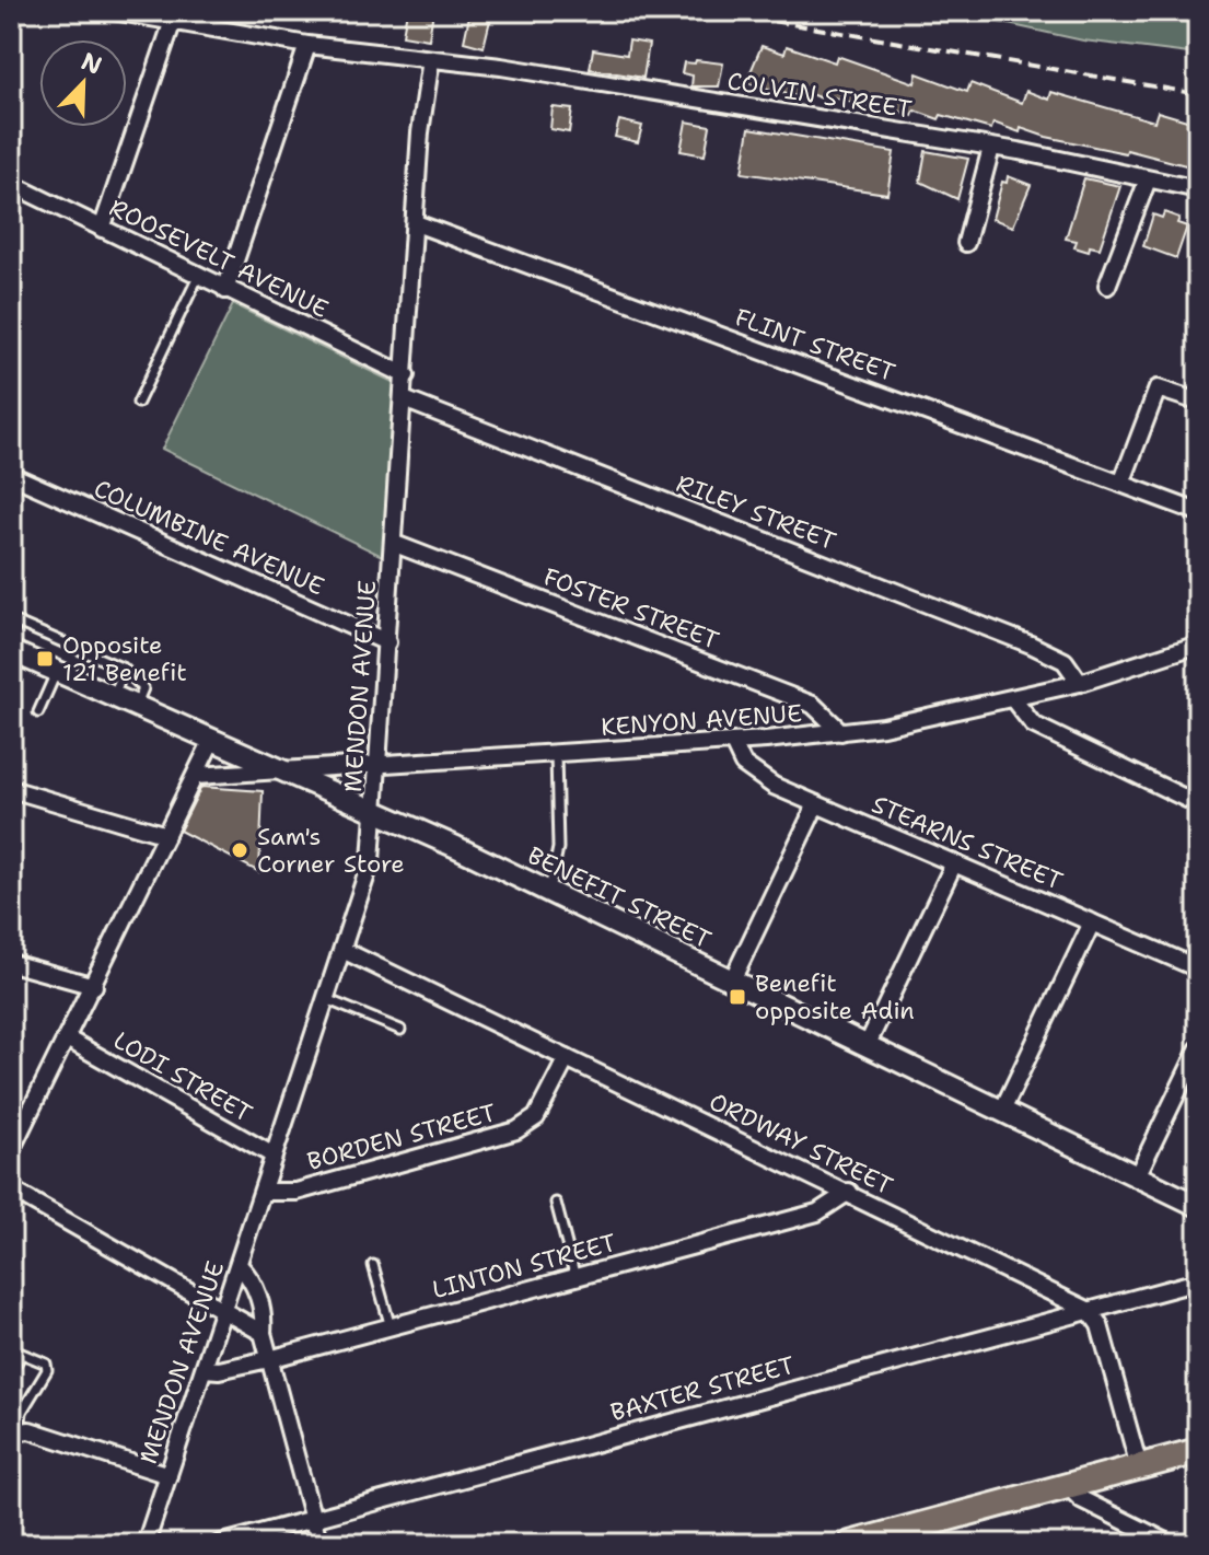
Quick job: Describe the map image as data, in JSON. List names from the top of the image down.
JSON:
{
  "streets": {
    "street": [
      "COLVIN STREET",
      "ROOSEVELT AVENUE",
      "FLINT STREET",
      "RILEY STREET",
      "COLUMBINE AVENUE",
      "FOSTER STREET",
      "MENDON AVENUE",
      "KENYON AVENUE",
      "STEARNS STREET",
      "BENEFIT STREET",
      "LODI STREET",
      "BORDEN STREET",
      "ORDWAY STREET",
      "LINTON STREET",
      "BAXTER STREET"
    ]
  },
  "crossings": [
    ["COLVIN STREET", "MENDON AVENUE"],
    ["ROOSEVELT AVENUE", "MENDON AVENUE"],
    ["FLINT STREET", "MENDON AVENUE"],
    ["RILEY STREET", "MENDON AVENUE"],
    ["RILEY STREET", "KENYON AVENUE"],
    ["COLUMBINE AVENUE", "MENDON AVENUE"],
    ["FOSTER STREET", "MENDON AVENUE"],
    ["FOSTER STREET", "KENYON AVENUE"],
    ["MENDON AVENUE", "KENYON AVENUE"],
    ["MENDON AVENUE", "BENEFIT STREET"],
    ["MENDON AVENUE", "LODI STREET"],
    ["MENDON AVENUE", "BORDEN STREET"],
    ["MENDON AVENUE", "ORDWAY STREET"],
    ["MENDON AVENUE", "LINTON STREET"],
    ["KENYON AVENUE", "STEARNS STREET"],
    ["KENYON AVENUE", "BENEFIT STREET"],
    ["BORDEN STREET", "ORDWAY STREET"],
    ["ORDWAY STREET", "LINTON STREET"],
    ["ORDWAY STREET", "BAXTER STREET"]
  ],
  "places": {
    "transit": ["Opposite 121 Benefit", "Benefit opposite Adin"],
    "other": ["Sam's Corner Store"]
  },
  "north": "top right"
}
